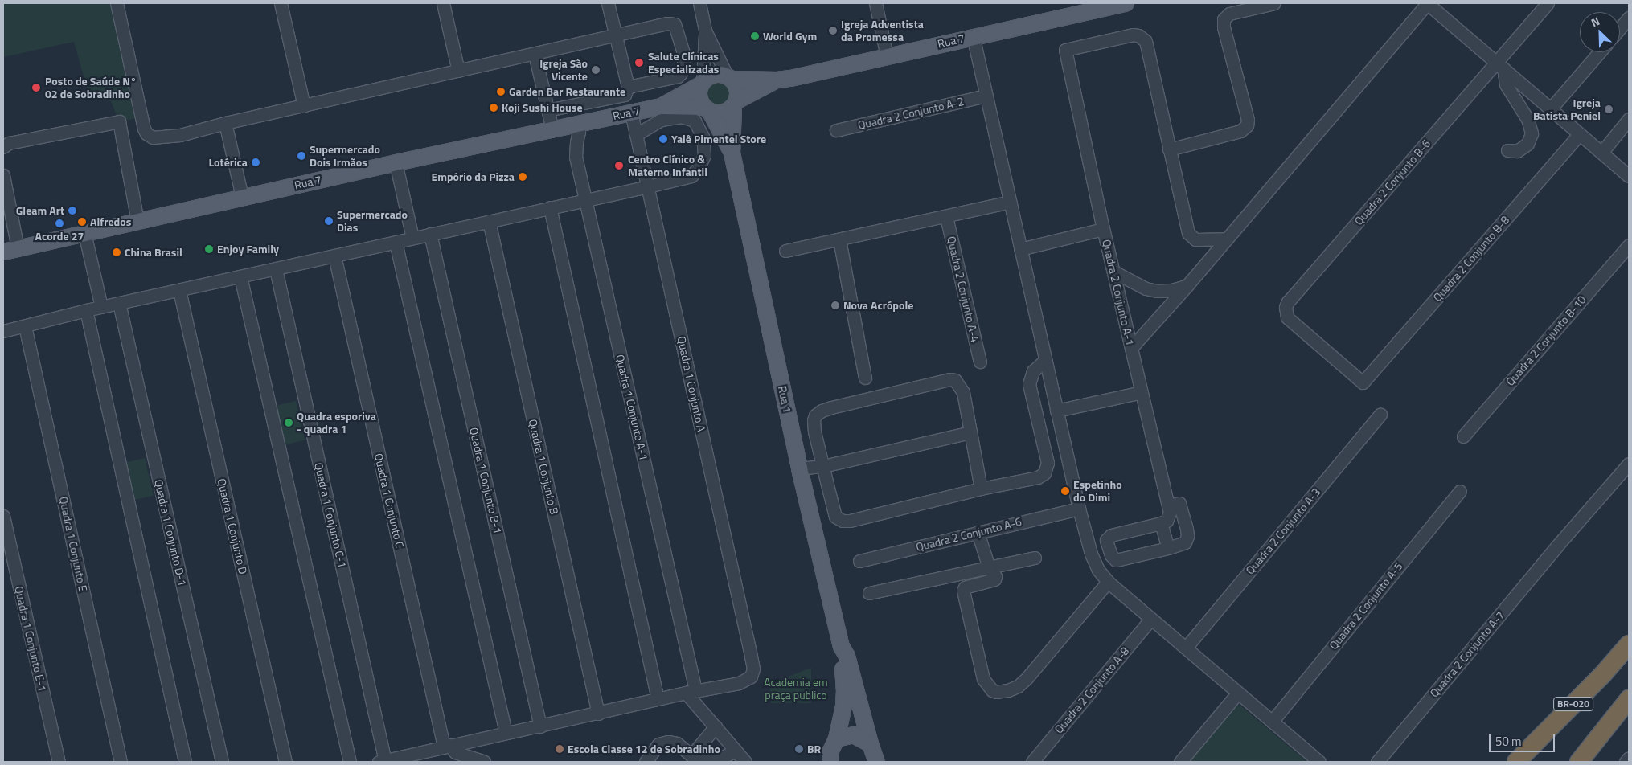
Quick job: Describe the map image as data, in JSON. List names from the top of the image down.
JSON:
{
  "streets": {
    "highway": ["BR-020"],
    "main road": ["Rua 7", "Rua 1"],
    "street": [
      "Quadra 2 Conjunto A-2",
      "Quadra 2 Conjunto B-6",
      "Quadra 2 Conjunto B-8",
      "Quadra 2 Conjunto A-4",
      "Quadra 2 Conjunto A-1",
      "Quadra 2 Conjunto B-10",
      "Quadra 1 Conjunto A",
      "Quadra 1 Conjunto A-1",
      "Quadra 1 Conjunto B",
      "Quadra 1 Conjunto B-1",
      "Quadra 1 Conjunto C",
      "Quadra 1 Conjunto C-1",
      "Quadra 1 Conjunto D",
      "Quadra 2 Conjunto A-3",
      "Quadra 1 Conjunto D-1",
      "Quadra 2 Conjunto A-6",
      "Quadra 1 Conjunto E",
      "Quadra 2 Conjunto A-5",
      "Quadra 1 Conjunto E-1",
      "Quadra 2 Conjunto A-7",
      "Quadra 2 Conjunto A-8"
    ]
  },
  "crossings": [
    ["Rua 7", "Quadra 1 Conjunto A"],
    ["Rua 7", "Rua 1"],
    ["Rua 7", "Quadra 1 Conjunto A-1"],
    ["Quadra 2 Conjunto B-6", "Quadra 2 Conjunto B-8"],
    ["Quadra 1 Conjunto A", "Quadra 1 Conjunto A-1"]
  ],
  "parks": ["Academia em praça publico"],
  "places": [
    "Igreja Adventista da Promessa",
    "World Gym",
    "Salute Clínicas Especializadas",
    "Igreja São Vicente",
    "Posto de Saúde N° 02 de Sobradinho",
    "Garden Bar Restaurante",
    "Koji Sushi House",
    "Igreja Batista Peniel",
    "Yalê Pimentel Store",
    "Supermercado Dois Irmãos",
    "Lotérica",
    "Centro Clínico & Materno Infantil",
    "Empório da Pizza",
    "Gleam Art",
    "Supermercado Dias",
    "Alfredos",
    "Acorde 27",
    "Enjoy Family",
    "China Brasil",
    "Nova Acrópole",
    "Quadra esporiva - quadra 1",
    "Espetinho do Dimi",
    "Escola Classe 12 de Sobradinho",
    "BR"
  ],
  "scale_bar": "50 m",
  "north": "top left"
}
